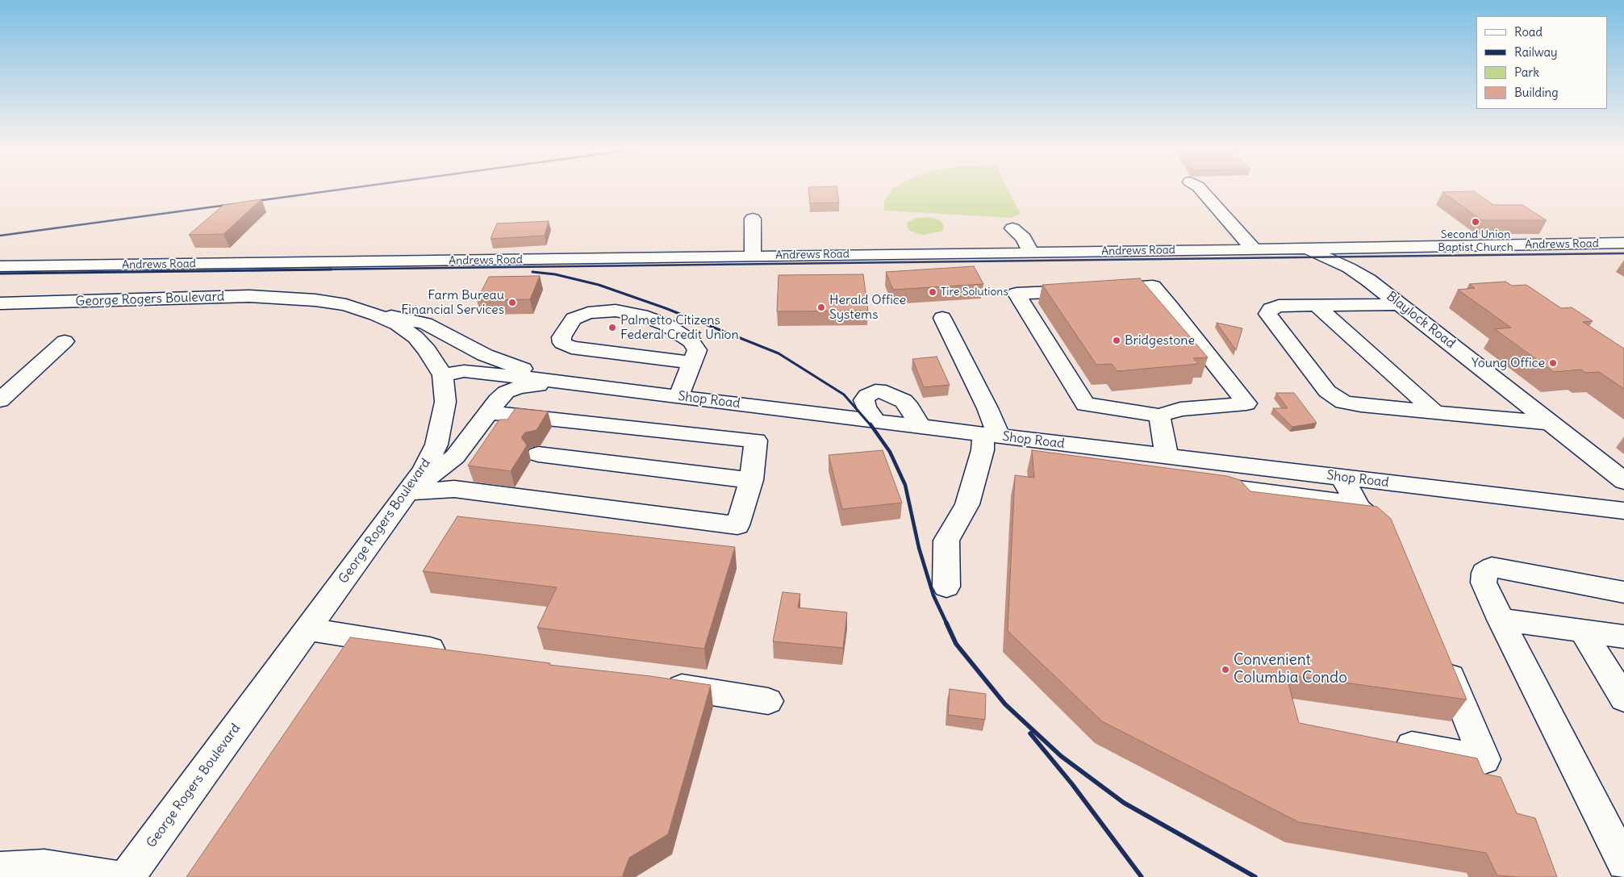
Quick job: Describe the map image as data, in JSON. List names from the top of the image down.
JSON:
{
  "streets": {
    "street": [
      "Andrews Road",
      "George Rogers Boulevard",
      "Blaylock Road",
      "Shop Road"
    ]
  },
  "crossings": [
    ["Andrews Road", "Blaylock Road"],
    ["George Rogers Boulevard", "Shop Road"]
  ],
  "places": [
    "Second Union Baptist Church",
    "Tire Solutions",
    "Farm Bureau Financial Services",
    "Herald Office Systems",
    "Palmetto Citizens Federal Credit Union",
    "Bridgestone",
    "Young Office",
    "Convenient Columbia Condo"
  ],
  "legend": [
    "Road",
    "Railway",
    "Park",
    "Building"
  ]
}
